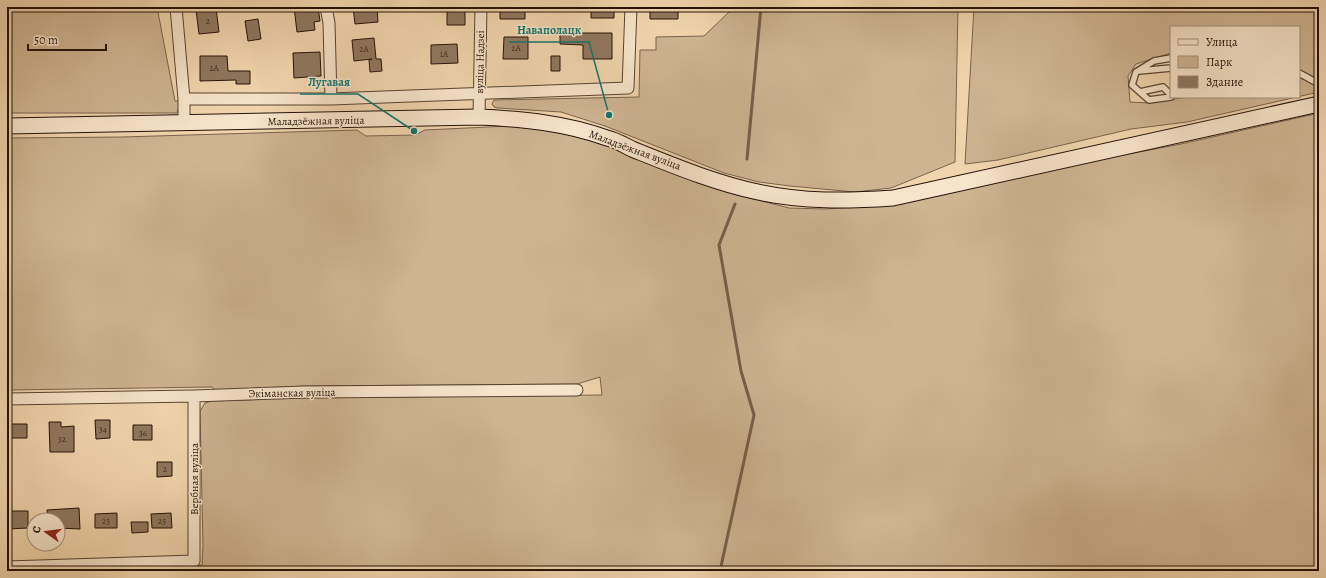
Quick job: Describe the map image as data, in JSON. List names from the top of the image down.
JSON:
{
  "streets": {
    "main road": ["Маладзёжная вуліца"],
    "street": ["вуліца Надзеі", "Экіманская вуліца", "Вербная вуліца"]
  },
  "crossings": [
    ["вуліца Надзеі", "Маладзёжная вуліца"],
    ["Экіманская вуліца", "Вербная вуліца"]
  ],
  "places": ["Наваполацк", "Лугавая"],
  "house_numbers": [
    "2",
    "2А",
    "2А",
    "1А",
    "2А",
    "34",
    "36",
    "32",
    "2",
    "23",
    "25"
  ],
  "legend": ["Улица", "Парк", "Здание"],
  "scale_bar": "50 m",
  "north": "left"
}
